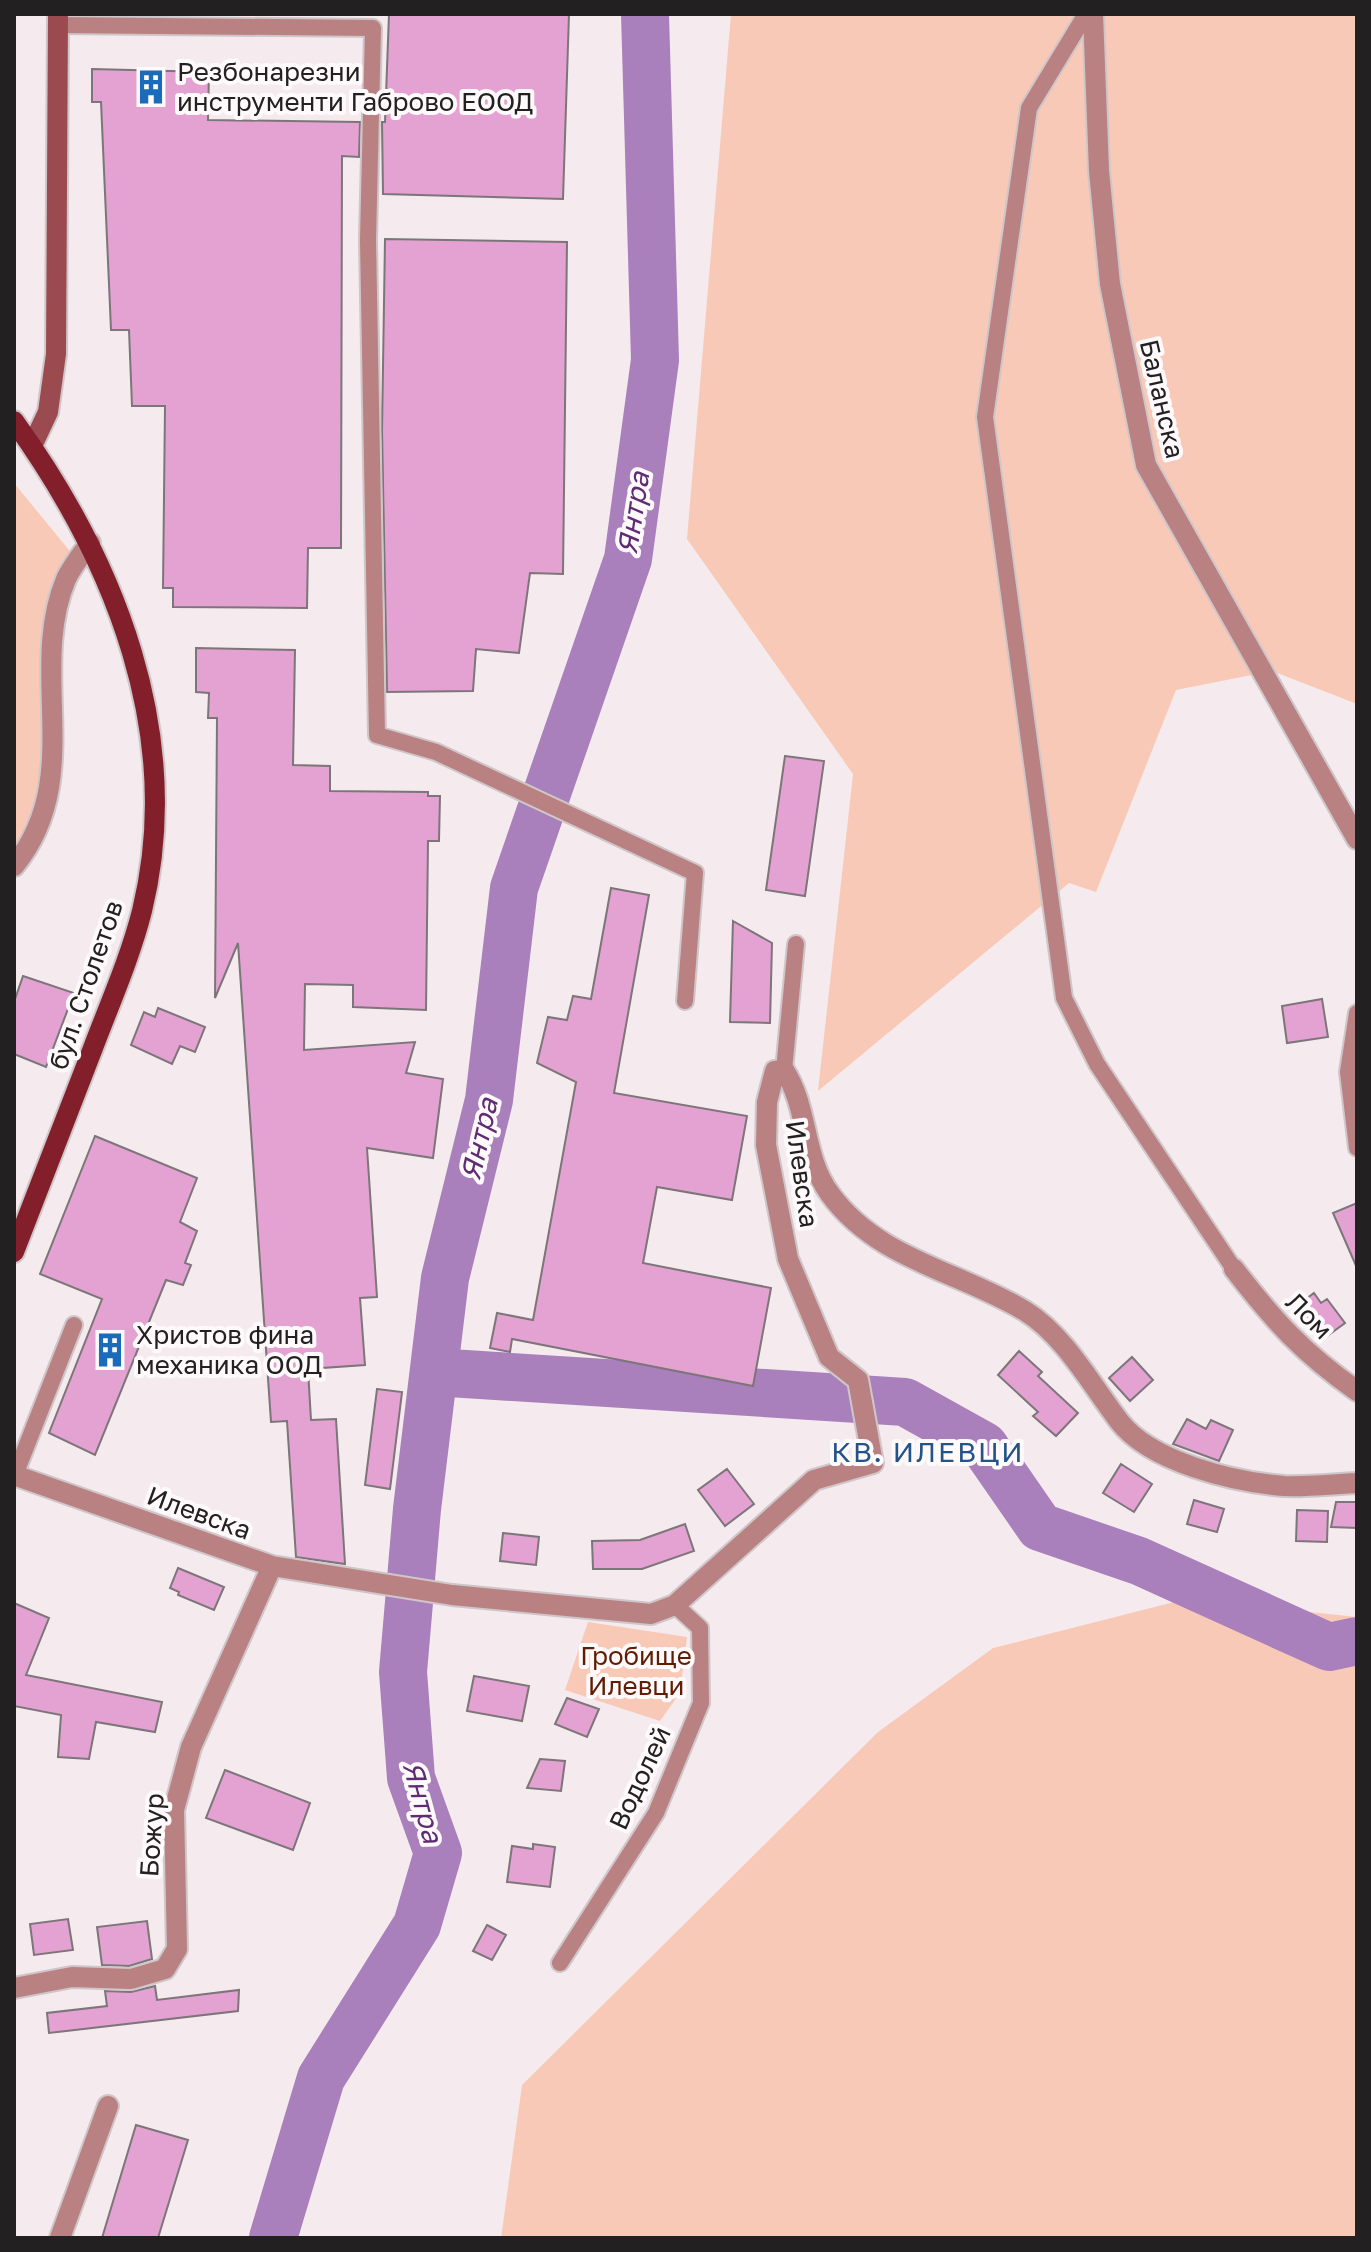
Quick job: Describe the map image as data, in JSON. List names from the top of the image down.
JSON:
{
  "streets": {
    "main road": ["бул. Столетов"],
    "street": [
      "Баланска",
      "Илевска",
      "Лом",
      "Божур"
    ],
    "lane": ["Водолей"]
  },
  "crossings": [
    ["Илевска", "Водолей"],
    ["Илевска", "Божур"]
  ],
  "districts": ["КВ. ИЛЕВЦИ"],
  "water": ["Янтра"],
  "parks": ["Гробище Илевци"],
  "places": {
    "building": ["Резбонарезни инструменти Габрово ЕООД", "Христов фина механика ООД"]
  }
}
